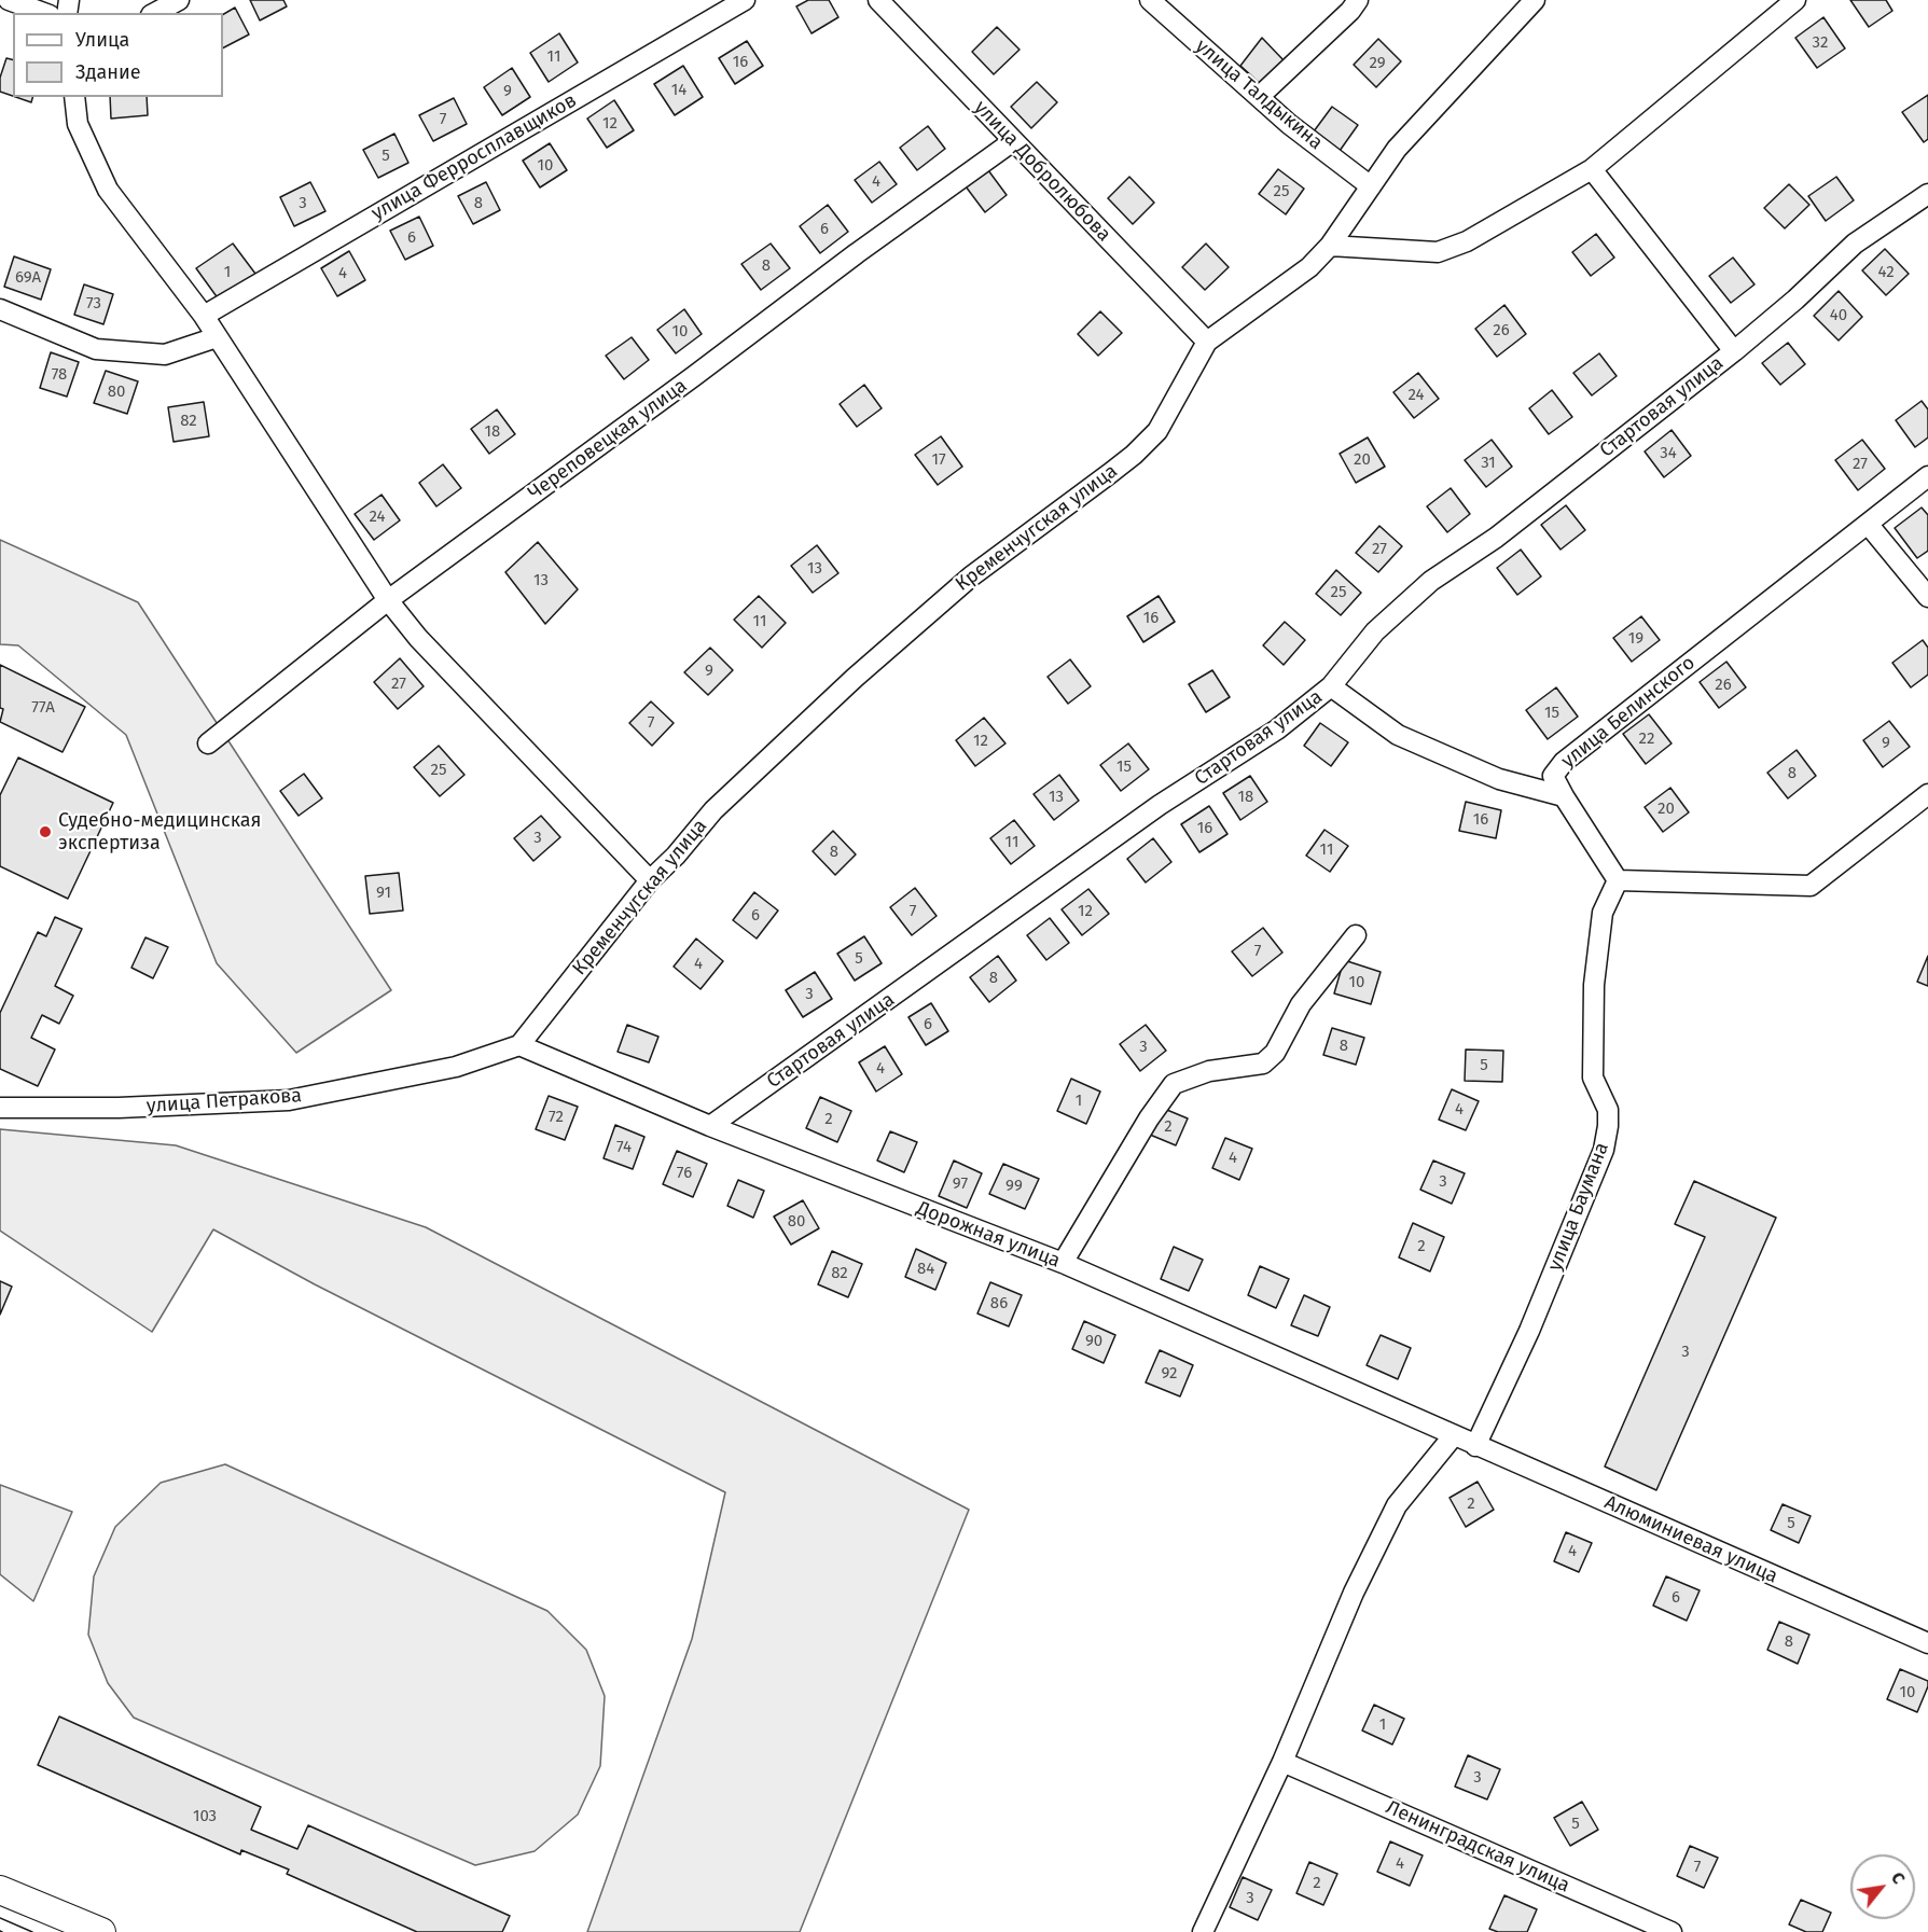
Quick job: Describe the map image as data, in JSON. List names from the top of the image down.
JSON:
{
  "streets": {
    "street": [
      "улица Талдыкина",
      "улица Ферросплавщиков",
      "улица Добролюбова",
      "Стартовая улица",
      "Череповецкая улица",
      "Кременчугская улица",
      "улица Белинского",
      "улица Петракова",
      "улица Баумана",
      "Дорожная улица",
      "Алюминиевая улица",
      "Ленинградская улица"
    ]
  },
  "crossings": [
    ["улица Талдыкина", "Кременчугская улица"],
    ["улица Добролюбова", "Череповецкая улица"],
    ["улица Добролюбова", "Кременчугская улица"],
    ["Стартовая улица", "улица Белинского"],
    ["Стартовая улица", "Дорожная улица"],
    ["Кременчугская улица", "улица Петракова"],
    ["Кременчугская улица", "Дорожная улица"],
    ["улица Петракова", "Дорожная улица"],
    ["улица Баумана", "Алюминиевая улица"],
    ["Дорожная улица", "Алюминиевая улица"]
  ],
  "places": ["Судебно-медицинская экспертиза"],
  "house_numbers": [
    "32",
    "11",
    "16",
    "29",
    "14",
    "9",
    "7",
    "12",
    "5",
    "10",
    "4",
    "25",
    "3",
    "8",
    "6",
    "6",
    "8",
    "1",
    "42",
    "4",
    "69А",
    "73",
    "40",
    "26",
    "10",
    "78",
    "80",
    "24",
    "82",
    "18",
    "34",
    "17",
    "20",
    "31",
    "27",
    "24",
    "27",
    "13",
    "13",
    "25",
    "16",
    "11",
    "19",
    "9",
    "27",
    "26",
    "77А",
    "15",
    "7",
    "22",
    "12",
    "9",
    "15",
    "25",
    "8",
    "13",
    "18",
    "20",
    "16",
    "16",
    "3",
    "11",
    "11",
    "8",
    "91",
    "7",
    "12",
    "6",
    "7",
    "5",
    "4",
    "8",
    "10",
    "3",
    "6",
    "8",
    "3",
    "5",
    "4",
    "1",
    "4",
    "72",
    "2",
    "2",
    "74",
    "4",
    "76",
    "3",
    "97",
    "99",
    "80",
    "2",
    "84",
    "82",
    "86",
    "90",
    "3",
    "92",
    "2",
    "5",
    "4",
    "6",
    "8",
    "10",
    "1",
    "3",
    "103",
    "5",
    "4",
    "7",
    "2",
    "3"
  ],
  "legend": ["Улица", "Здание"],
  "north": "top right"
}
